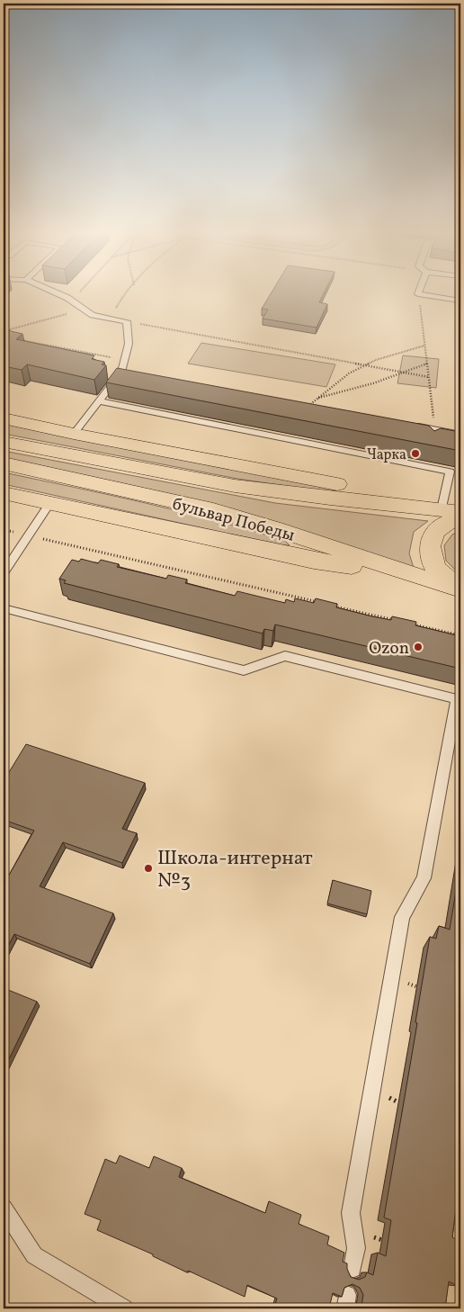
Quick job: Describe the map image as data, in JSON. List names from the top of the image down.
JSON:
{
  "streets": {
    "main road": ["бульвар Победы"]
  },
  "places": ["Чарка", "Ozon", "Школа-интернат №3"]
}
